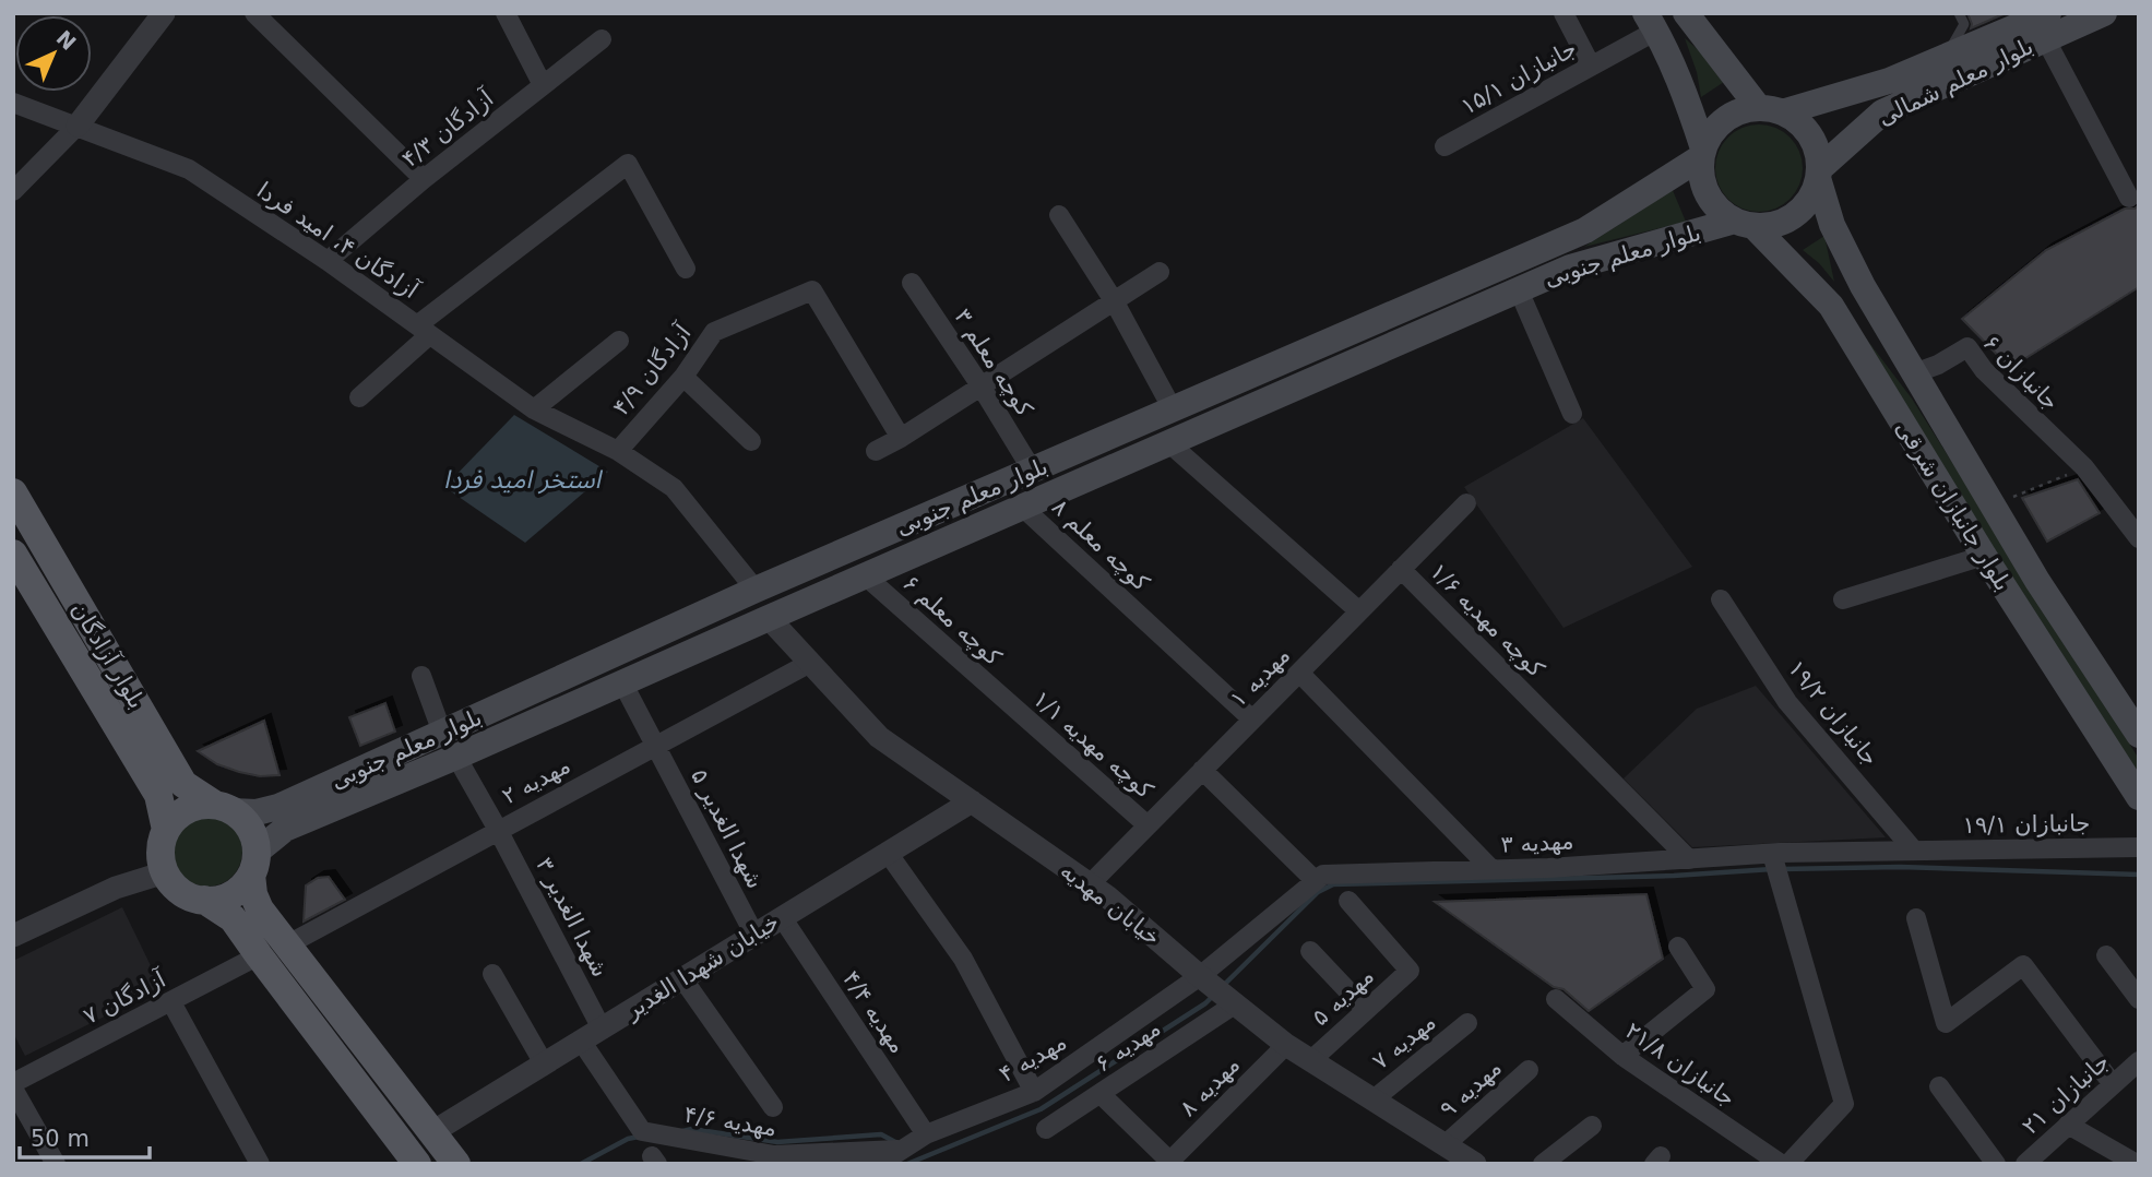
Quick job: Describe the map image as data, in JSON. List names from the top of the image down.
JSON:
{
  "streets": {
    "main road": [
      "بلوار معلم شمالی",
      "بلوار معلم جنوبی",
      "بلوار جانبازان شرقی",
      "بلوار آزادگان"
    ],
    "street": [
      "جانبازان ۱۵/۱",
      "آزادگان ۴/۳",
      "آزادگان ۴، امید فردا",
      "کوچه معلم ۳",
      "آزادگان ۴/۹",
      "جانبازان ۶",
      "کوچه معلم ۸",
      "کوچه معلم ۶",
      "کوچه مهدیه ۱/۶",
      "مهدیه ۱",
      "جانبازان ۱۹/۲",
      "کوچه مهدیه ۱/۱",
      "مهدیه ۲",
      "جانبازان ۱۹/۱",
      "شهدا الغدیر ۵",
      "مهدیه ۳",
      "خیابان مهدیه",
      "شهدا الغدیر ۳",
      "خیابان شهدا الغدیر",
      "مهدیه ۵",
      "آزادگان ۷",
      "مهدیه ۴/۴",
      "مهدیه ۷",
      "مهدیه ۶",
      "مهدیه ۴",
      "جانبازان ۲۱/۸",
      "مهدیه ۸",
      "مهدیه ۹",
      "جانبازان ۲۱",
      "مهدیه ۴/۶"
    ]
  },
  "crossings": [
    ["بلوار معلم شمالی", "بلوار معلم جنوبی"],
    ["بلوار معلم شمالی", "بلوار جانبازان شرقی"],
    ["آزادگان ۴/۳", "آزادگان ۴، امید فردا"],
    ["آزادگان ۴، امید فردا", "بلوار معلم جنوبی"],
    ["آزادگان ۴، امید فردا", "آزادگان ۴/۹"],
    ["بلوار معلم جنوبی", "کوچه معلم ۳"],
    ["بلوار معلم جنوبی", "بلوار جانبازان شرقی"],
    ["بلوار معلم جنوبی", "کوچه معلم ۸"],
    ["بلوار معلم جنوبی", "کوچه معلم ۶"],
    ["بلوار معلم جنوبی", "بلوار آزادگان"],
    ["بلوار معلم جنوبی", "شهدا الغدیر ۵"],
    ["بلوار معلم جنوبی", "خیابان مهدیه"],
    ["بلوار معلم جنوبی", "شهدا الغدیر ۳"],
    ["جانبازان ۶", "بلوار جانبازان شرقی"],
    ["کوچه معلم ۸", "مهدیه ۱"],
    ["کوچه معلم ۶", "کوچه مهدیه ۱/۱"],
    ["کوچه مهدیه ۱/۶", "مهدیه ۱"],
    ["کوچه مهدیه ۱/۶", "مهدیه ۳"],
    ["مهدیه ۱", "کوچه مهدیه ۱/۱"],
    ["مهدیه ۱", "خیابان مهدیه"],
    ["جانبازان ۱۹/۲", "جانبازان ۱۹/۱"],
    ["جانبازان ۱۹/۲", "مهدیه ۳"],
    ["مهدیه ۲", "شهدا الغدیر ۵"],
    ["مهدیه ۲", "خیابان مهدیه"],
    ["مهدیه ۲", "شهدا الغدیر ۳"],
    ["جانبازان ۱۹/۱", "مهدیه ۳"],
    ["شهدا الغدیر ۵", "خیابان شهدا الغدیر"],
    ["مهدیه ۳", "خیابان مهدیه"],
    ["مهدیه ۳", "مهدیه ۴"],
    ["خیابان مهدیه", "خیابان شهدا الغدیر"],
    ["خیابان مهدیه", "مهدیه ۵"],
    ["خیابان مهدیه", "مهدیه ۷"],
    ["خیابان مهدیه", "مهدیه ۶"],
    ["خیابان مهدیه", "مهدیه ۴"],
    ["خیابان مهدیه", "مهدیه ۸"],
    ["خیابان مهدیه", "مهدیه ۹"],
    ["شهدا الغدیر ۳", "خیابان شهدا الغدیر"],
    ["خیابان شهدا الغدیر", "مهدیه ۴/۴"],
    ["خیابان شهدا الغدیر", "مهدیه ۴/۶"],
    ["مهدیه ۴/۴", "مهدیه ۴"],
    ["مهدیه ۴", "مهدیه ۴/۶"]
  ],
  "water": ["استخر امید فردا"],
  "scale_bar": "50 m",
  "north": "top right"
}
